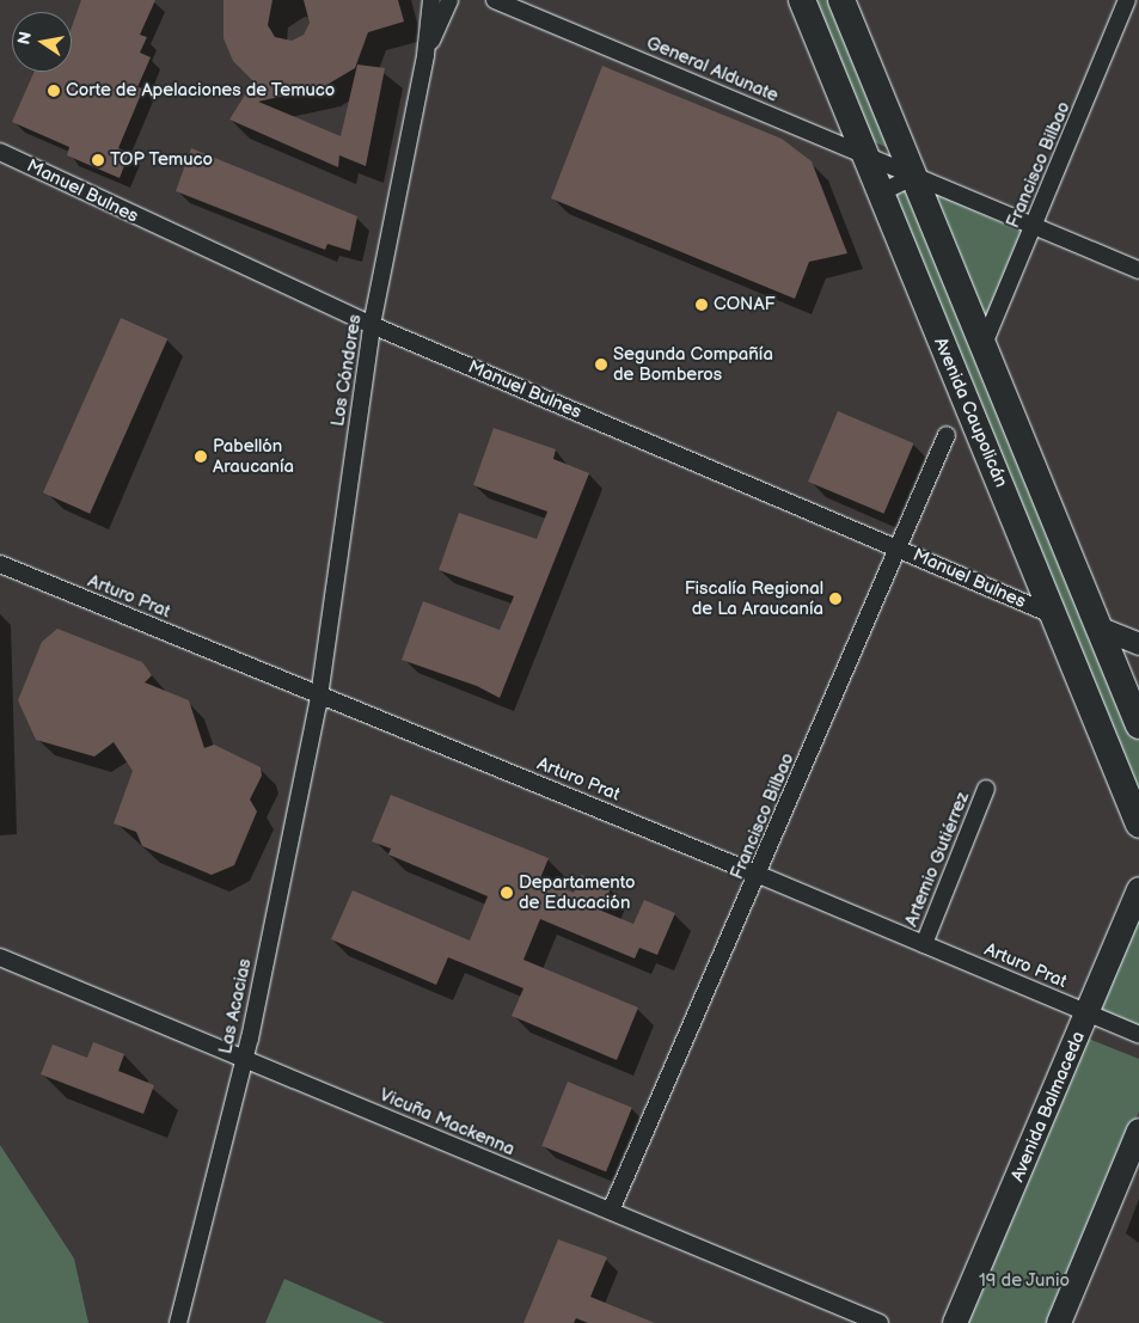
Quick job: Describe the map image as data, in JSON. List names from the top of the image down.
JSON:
{
  "streets": {
    "main road": ["Avenida Caupolicán", "Avenida Balmaceda"],
    "street": [
      "General Aldunate",
      "Francisco Bilbao",
      "Manuel Bulnes",
      "Los Cóndores",
      "Arturo Prat",
      "Artemio Gutiérrez",
      "Las Acacias",
      "Vicuña Mackenna"
    ]
  },
  "crossings": [
    ["General Aldunate", "Francisco Bilbao"],
    ["General Aldunate", "Avenida Caupolicán"],
    ["Francisco Bilbao", "Manuel Bulnes"],
    ["Francisco Bilbao", "Avenida Caupolicán"],
    ["Francisco Bilbao", "Arturo Prat"],
    ["Francisco Bilbao", "Vicuña Mackenna"],
    ["Manuel Bulnes", "Los Cóndores"],
    ["Manuel Bulnes", "Avenida Caupolicán"],
    ["Los Cóndores", "Arturo Prat"],
    ["Los Cóndores", "Las Acacias"],
    ["Arturo Prat", "Artemio Gutiérrez"],
    ["Arturo Prat", "Las Acacias"],
    ["Arturo Prat", "Avenida Balmaceda"],
    ["Las Acacias", "Vicuña Mackenna"]
  ],
  "parks": ["19 de Junio"],
  "places": [
    "Corte de Apelaciones de Temuco",
    "TOP Temuco",
    "CONAF",
    "Segunda Compañía de Bomberos",
    "Pabellón Araucanía",
    "Fiscalía Regional de La Araucanía",
    "Departamento de Educación"
  ],
  "north": "left"
}
